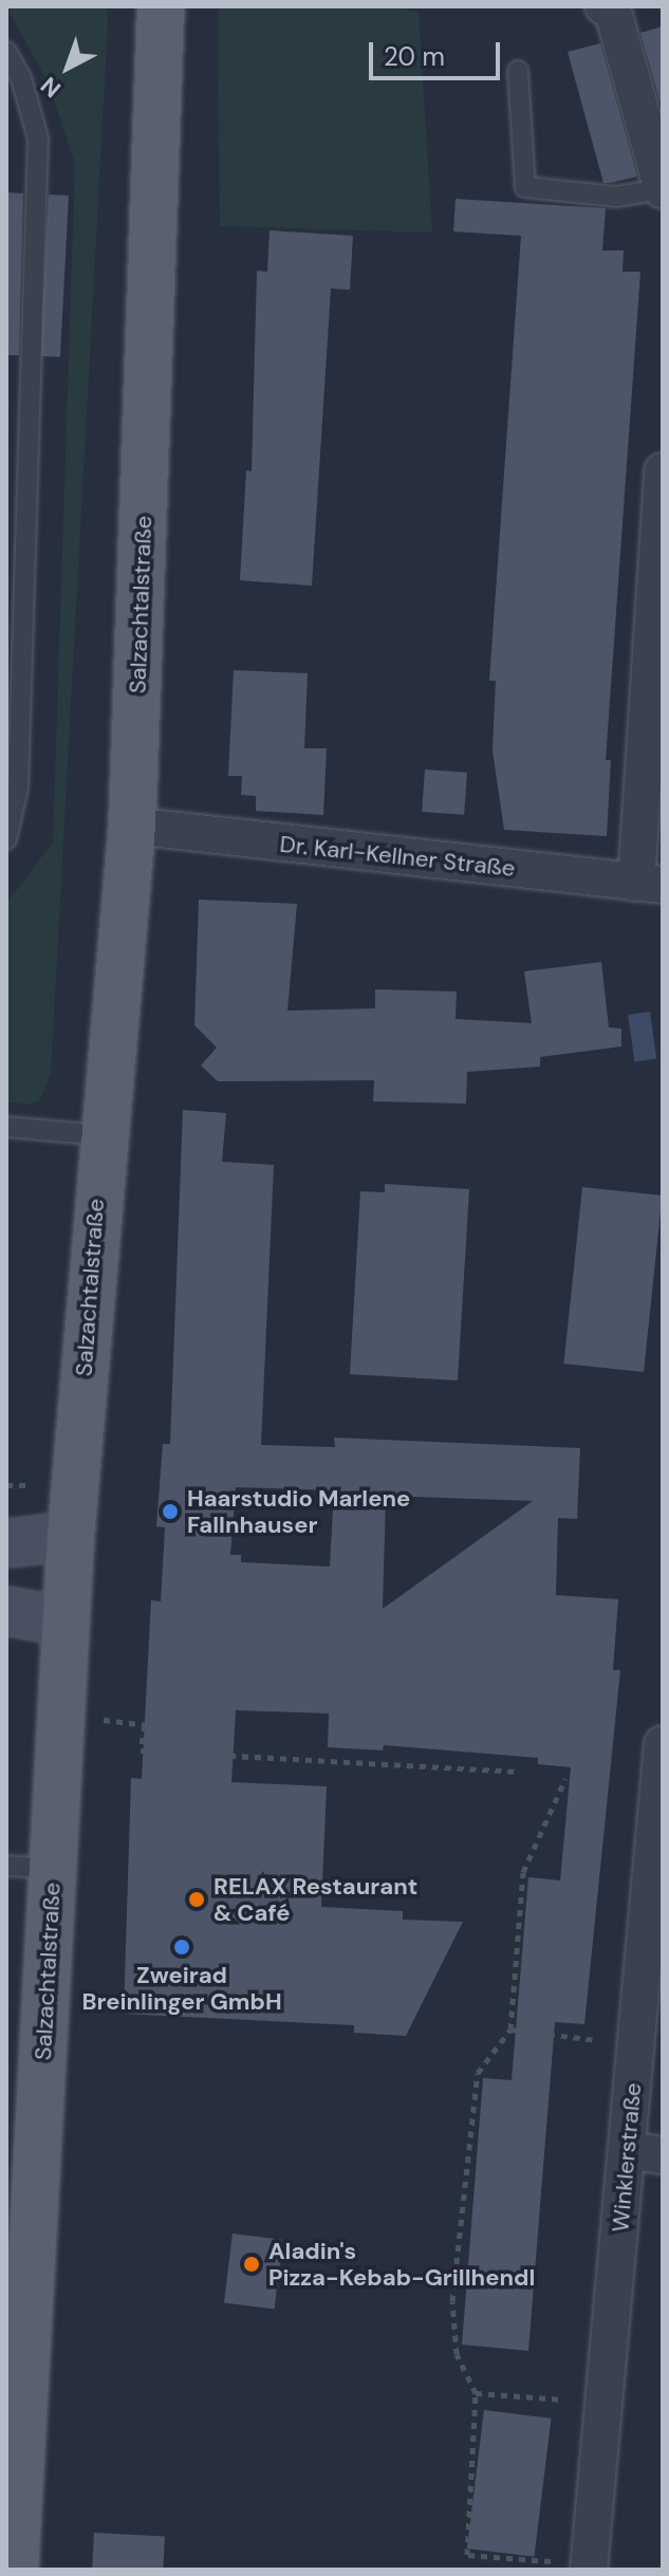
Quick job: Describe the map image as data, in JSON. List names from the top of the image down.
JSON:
{
  "streets": {
    "main road": ["Salzachtalstraße"],
    "street": ["Dr. Karl-Kellner Straße", "Winklerstraße"]
  },
  "crossings": [
    ["Salzachtalstraße", "Dr. Karl-Kellner Straße"]
  ],
  "places": [
    "Haarstudio Marlene Fallnhauser",
    "RELAX Restaurant & Café",
    "Zweirad Breinlinger GmbH",
    "Aladin's Pizza-Kebab-Grillhendl"
  ],
  "scale_bar": "20 m",
  "north": "bottom left"
}
